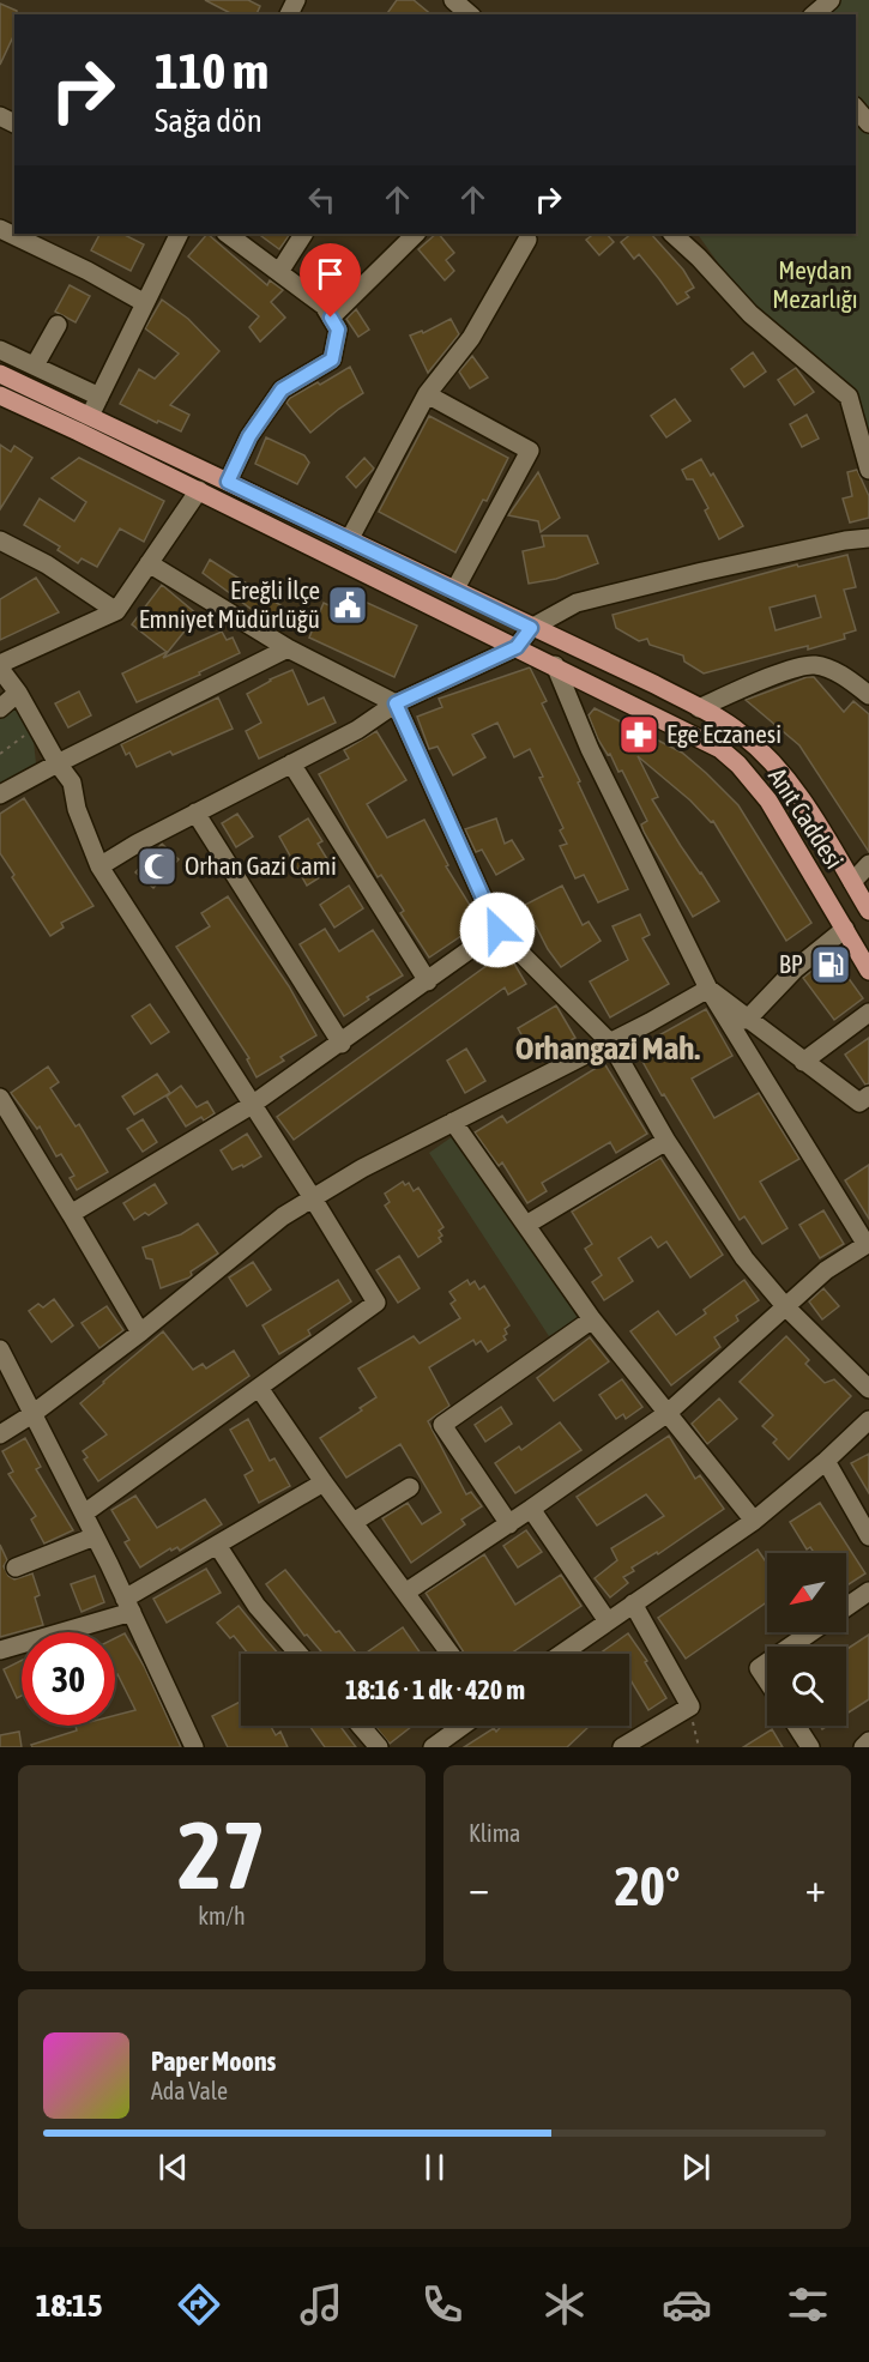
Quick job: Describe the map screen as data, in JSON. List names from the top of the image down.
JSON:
{
  "streets": {
    "main road": ["Anıt Caddesi"]
  },
  "districts": ["Orhangazi Mah."],
  "parks": ["Meydan Mezarlığı"],
  "places": {
    "public building": ["Ereğli İlçe Emniyet Müdürlüğü"],
    "pharmacy": ["Ege Eczanesi"],
    "mosque": ["Orhan Gazi Cami"],
    "fuel station": ["BP"]
  },
  "north": "bottom left",
  "page": {
    "turn": ["110 m", "Sağa dön"],
    "limit": "30",
    "trip": "18:16 · 1 dk · 420 m",
    "tile": [
      ["27", "km/h"],
      "Klima"
    ],
    "heat": ["−", "20°", "+"],
    "song": ["Paper Moons", "Ada Vale"],
    "tabs": "18:15"
  }
}
